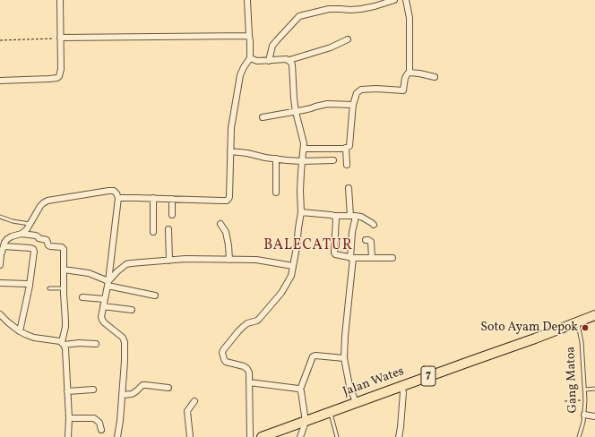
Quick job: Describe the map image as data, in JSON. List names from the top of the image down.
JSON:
{
  "streets": {
    "highway": ["7", "Jalan Wates"],
    "lane": ["Gang Matoa"]
  },
  "crossings": [
    ["Gang Matoa", "Jalan Wates"]
  ],
  "districts": ["BALECATUR"],
  "places": ["Soto Ayam Depok"]
}
